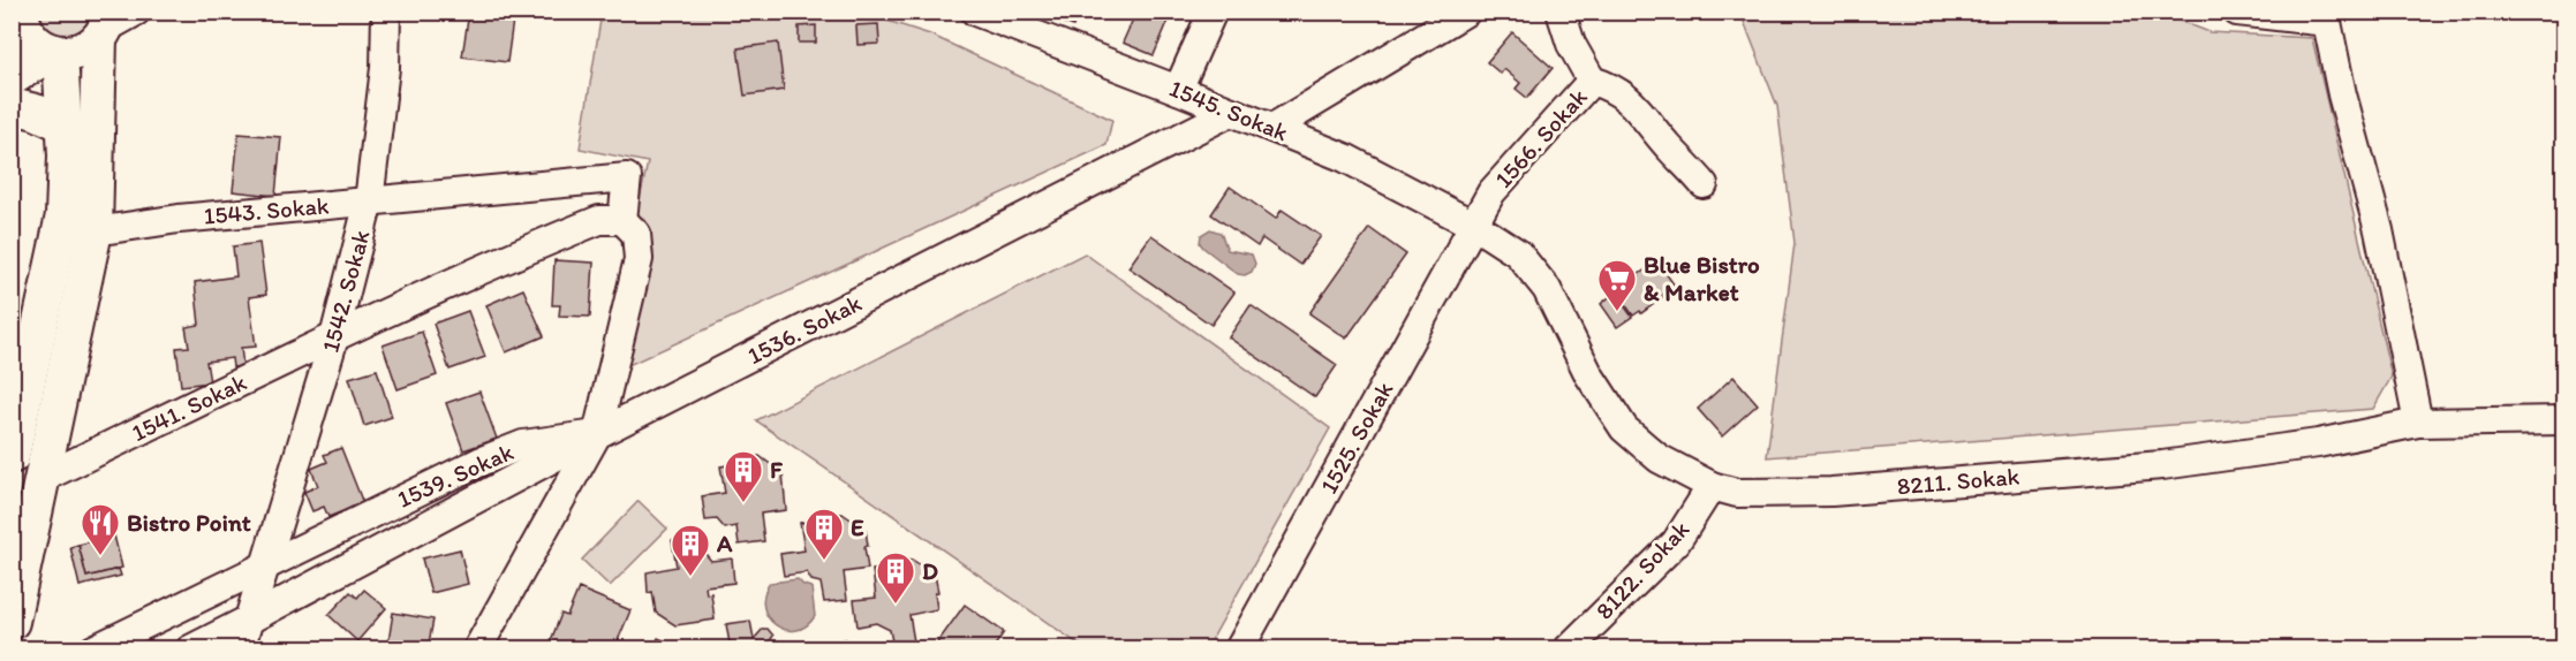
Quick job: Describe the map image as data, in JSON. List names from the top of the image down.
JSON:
{
  "streets": {
    "street": [
      "1545. Sokak",
      "1566. Sokak",
      "1543. Sokak",
      "1542. Sokak",
      "1536. Sokak",
      "1541. Sokak",
      "1525. Sokak",
      "1539. Sokak",
      "8211. Sokak",
      "8122. Sokak"
    ]
  },
  "crossings": [
    ["1545. Sokak", "1566. Sokak"],
    ["1545. Sokak", "1536. Sokak"],
    ["1545. Sokak", "1525. Sokak"],
    ["1545. Sokak", "8211. Sokak"],
    ["1566. Sokak", "1525. Sokak"],
    ["1566. Sokak", "8211. Sokak"],
    ["1543. Sokak", "1542. Sokak"],
    ["1543. Sokak", "1541. Sokak"],
    ["1542. Sokak", "1541. Sokak"],
    ["1542. Sokak", "1539. Sokak"],
    ["1536. Sokak", "1539. Sokak"],
    ["1525. Sokak", "8211. Sokak"],
    ["8211. Sokak", "8122. Sokak"]
  ],
  "places": {
    "supermarket": ["Blue Bistro & Market"],
    "building": [
      "F",
      "E",
      "A",
      "D"
    ],
    "restaurant": ["Bistro Point"]
  }
}
